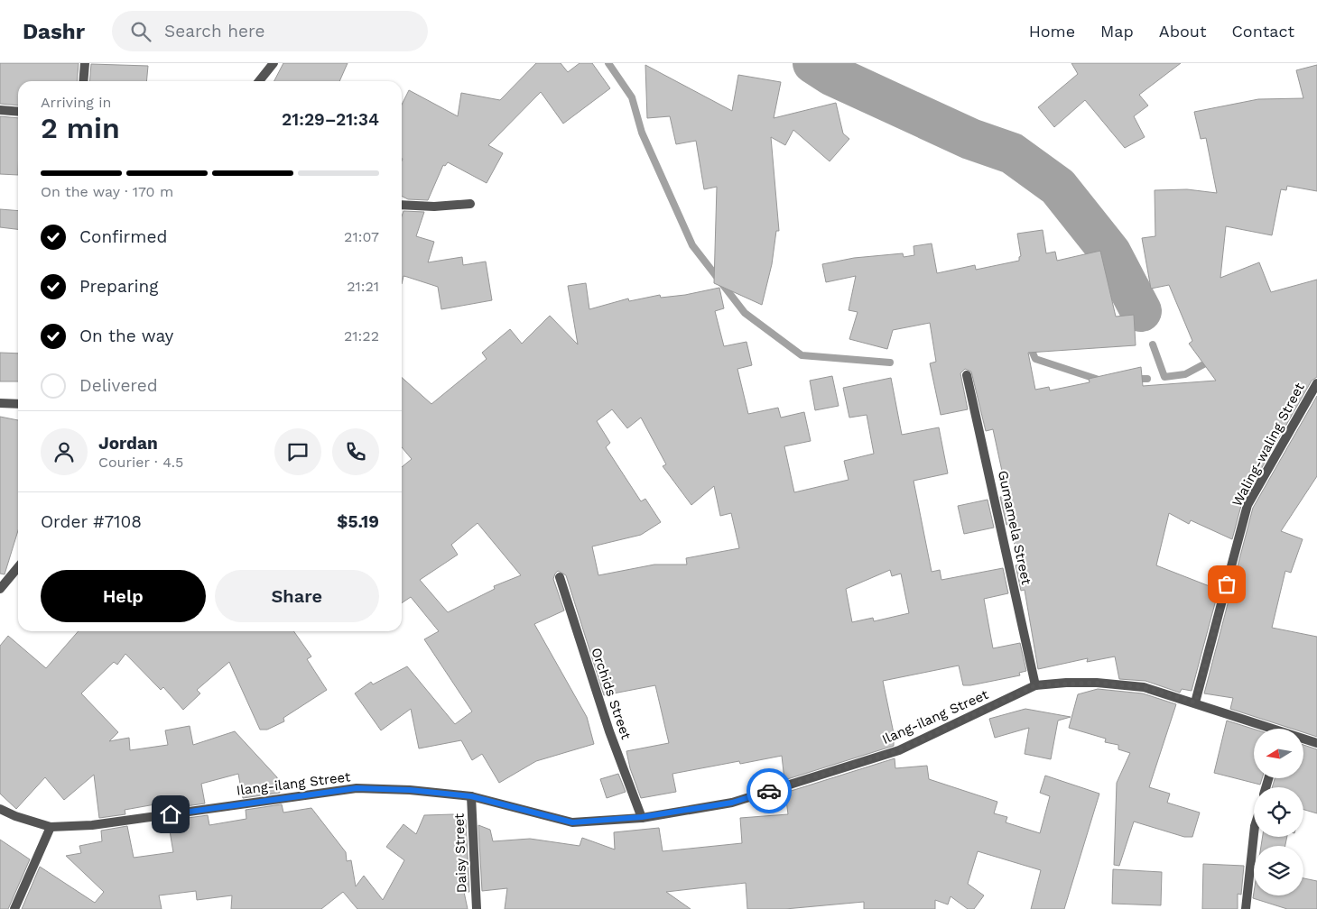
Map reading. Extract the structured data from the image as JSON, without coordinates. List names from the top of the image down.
{
  "streets": {
    "street": [
      "Waling-waling Street",
      "Gumamela Street",
      "Orchids Street",
      "Ilang-ilang Street",
      "Daisy Street"
    ]
  },
  "crossings": [
    ["Waling-waling Street", "Ilang-ilang Street"],
    ["Gumamela Street", "Ilang-ilang Street"],
    ["Orchids Street", "Ilang-ilang Street"],
    ["Ilang-ilang Street", "Daisy Street"]
  ],
  "north": "left",
  "page": {
    "header": "Dashr",
    "search": "Search here",
    "nav": [
      "Home",
      "Map",
      "About",
      "Contact"
    ],
    "heading": ["2 min", "Arriving in", "21:29–21:34"],
    "panel": [
      "Jordan",
      "Courier · 4.5",
      "Order #7108",
      "$5.19"
    ],
    "bar": "On the way · 170 m",
    "list": [
      ["Confirmed", "21:07"],
      ["Preparing", "21:21"],
      ["On the way", "21:22"],
      "Delivered"
    ],
    "buttons": ["Help", "Share"]
  }
}
